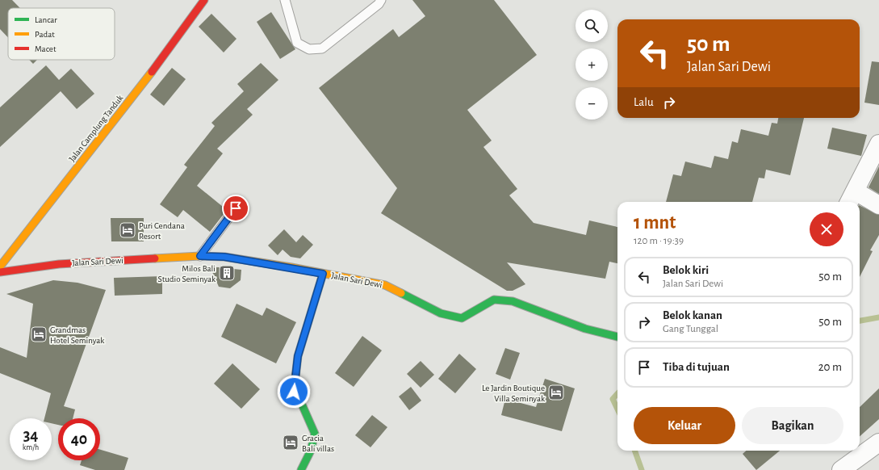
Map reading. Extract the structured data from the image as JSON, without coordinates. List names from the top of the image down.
{
  "streets": {
    "street": ["Jalan Camplung Tanduk", "Jalan Sari Dewi"]
  },
  "places": {
    "hotel": [
      "Puri Cendana Resort",
      "Grandmas Hotel Seminyak",
      "Le Jardin Boutique Villa Seminyak",
      "Gracia Bali villas"
    ],
    "building": ["Milos Bali Studio Seminyak"]
  },
  "legend": ["Lancar", "Padat", "Macet"],
  "page": {
    "map_buttons": ["+", "−"],
    "turn": ["50 m", "Jalan Sari Dewi"],
    "then": "Lalu",
    "heading": ["1 mnt", "120 m · 19:39"],
    "list": [
      {
        "name": "Belok kiri",
        "note": "Jalan Sari Dewi",
        "value": "50 m"
      },
      {
        "name": "Belok kanan",
        "note": "Gang Tunggal",
        "value": "50 m"
      },
      {
        "name": "Tiba di tujuan",
        "value": "20 m"
      }
    ],
    "buttons": ["Keluar", "Bagikan"],
    "speed": "34 km/h",
    "limit": "40"
  }
}
